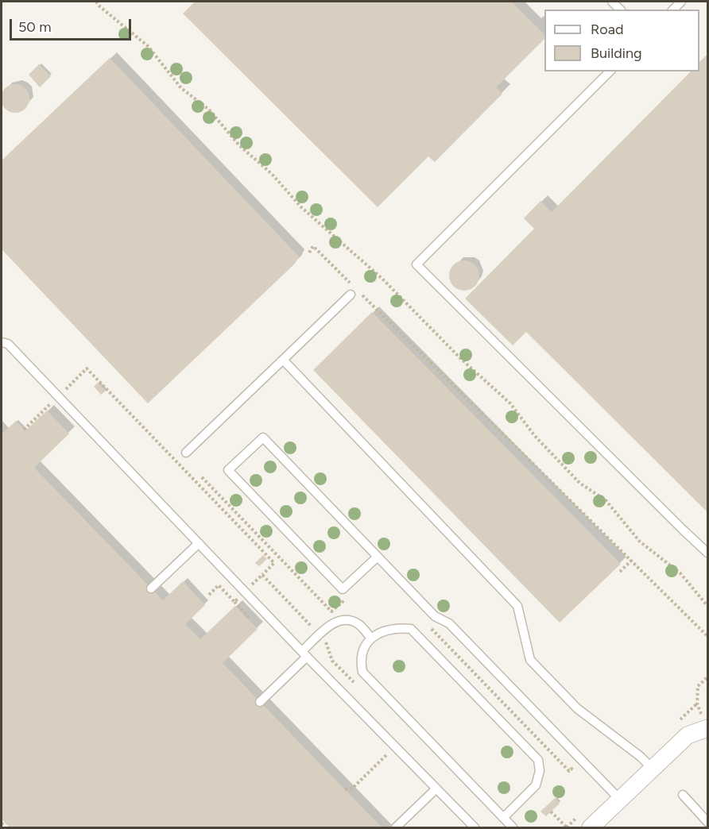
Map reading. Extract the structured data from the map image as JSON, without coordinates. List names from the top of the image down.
{
  "legend": ["Road", "Building"],
  "scale_bar": "50 m"
}
